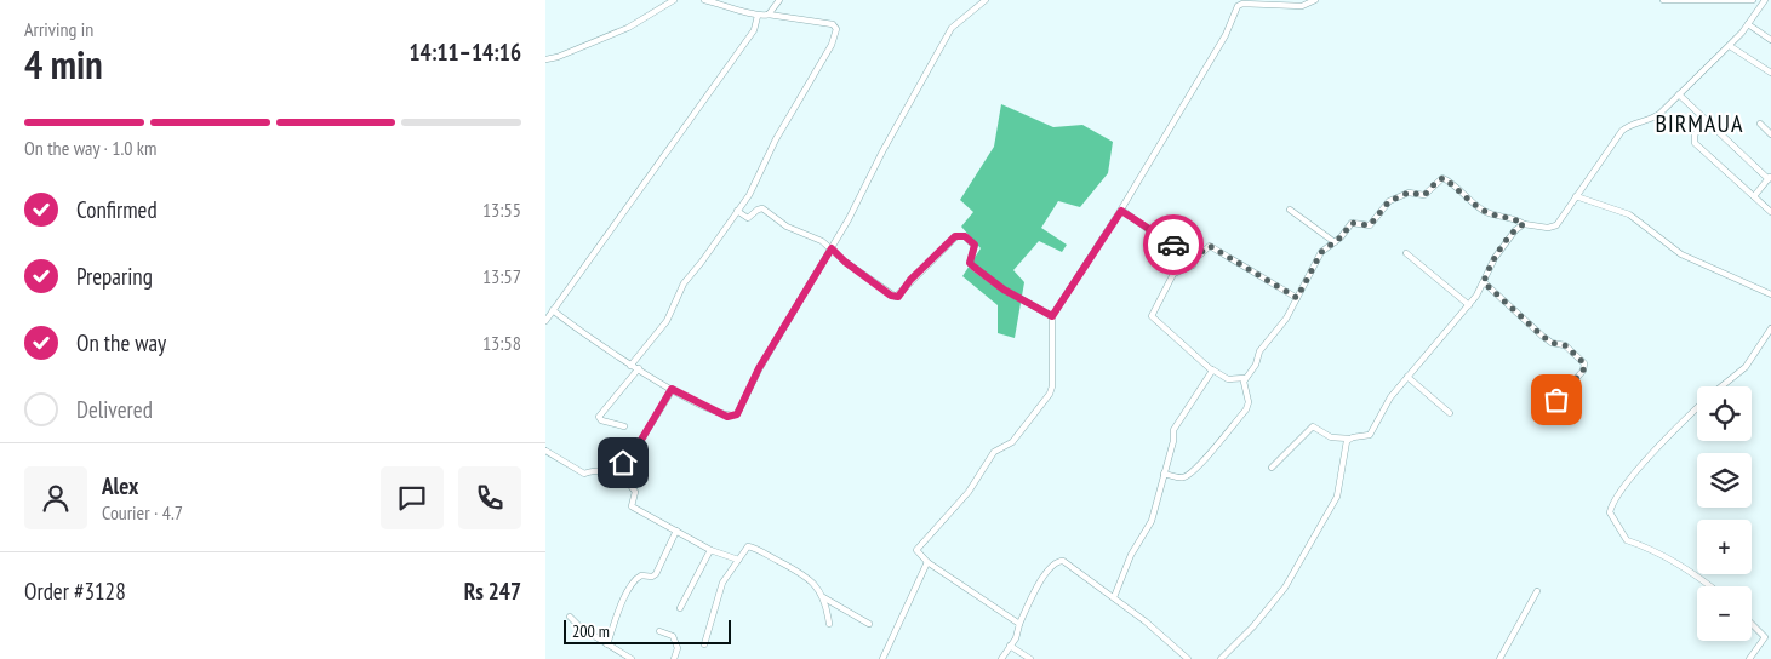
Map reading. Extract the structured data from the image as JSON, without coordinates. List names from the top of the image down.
{
  "districts": ["BIRMAUA"],
  "scale_bar": "200 m",
  "page": {
    "heading": ["4 min", "Arriving in", "14:11–14:16"],
    "panel": [
      "Alex",
      "Courier · 4.7",
      "Order #3128",
      "Rs 247"
    ],
    "bar": "On the way · 1.0 km",
    "list": [
      ["Confirmed", "13:55"],
      ["Preparing", "13:57"],
      ["On the way", "13:58"],
      "Delivered"
    ],
    "map_buttons": ["+", "−"],
    "scale": "200 m"
  }
}
